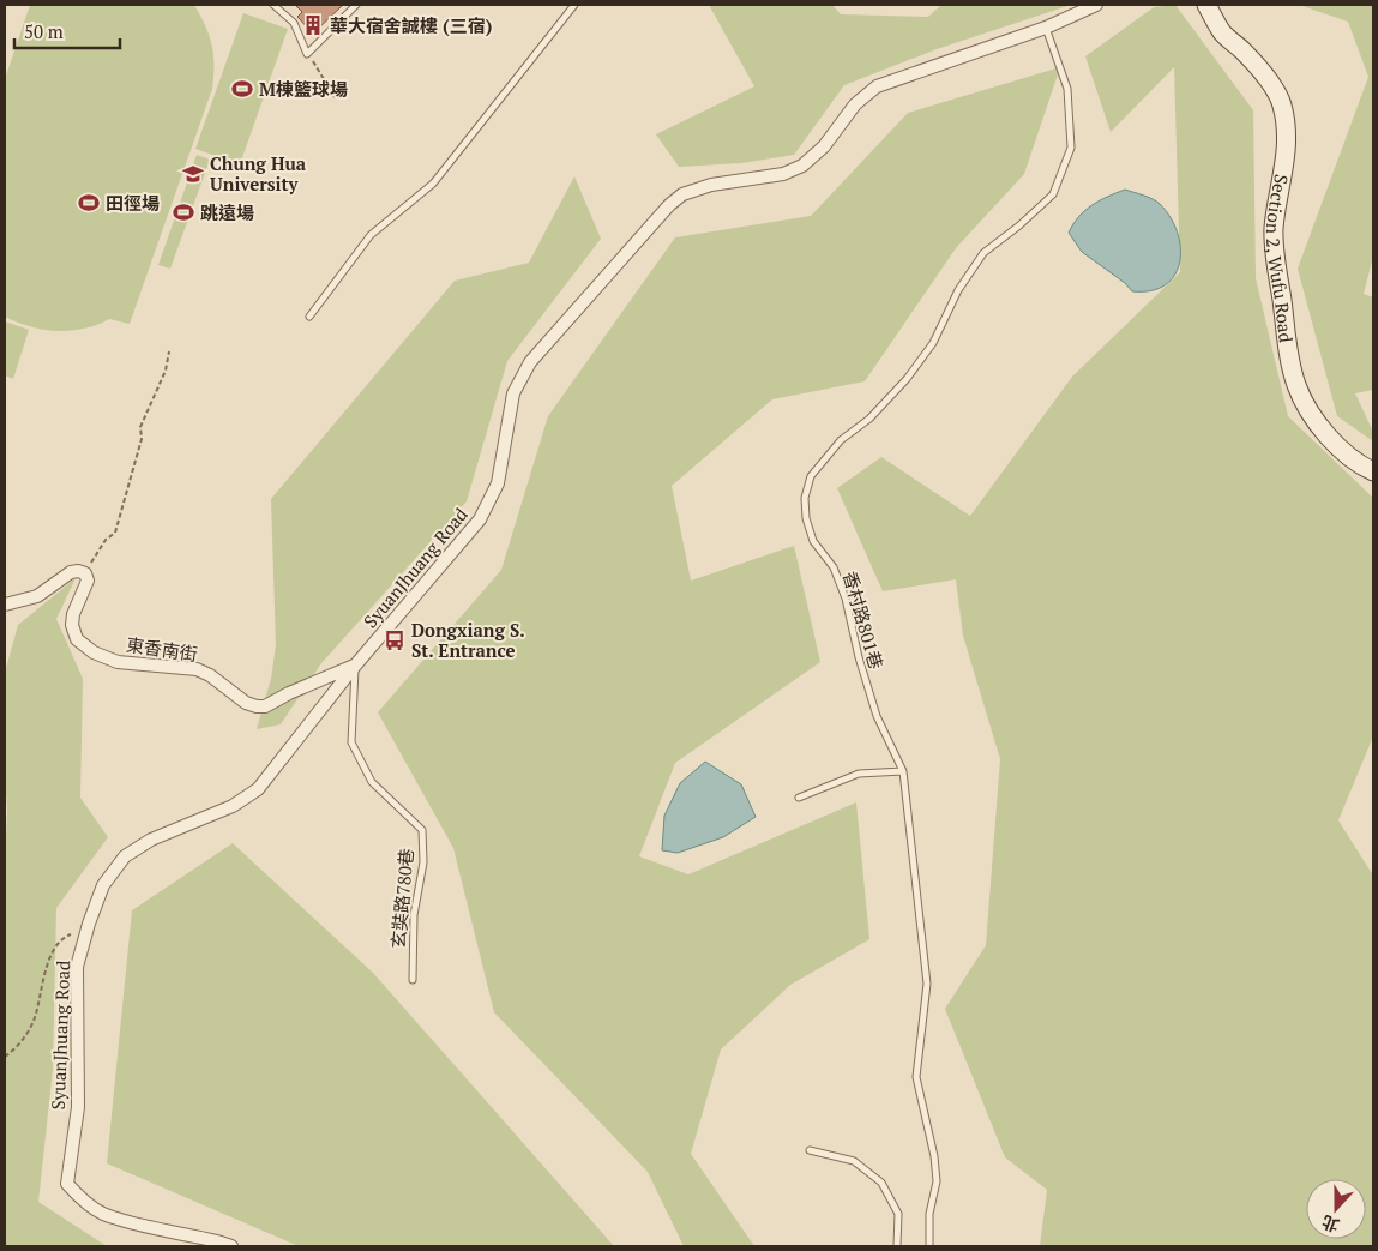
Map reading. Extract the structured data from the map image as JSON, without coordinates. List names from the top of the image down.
{
  "streets": {
    "main road": ["Section 2, Wufu Road"],
    "street": ["SyuanJhuang Road", "東香南街"],
    "lane": ["香村路801巷", "玄奘路780巷"]
  },
  "crossings": [
    ["SyuanJhuang Road", "香村路801巷"],
    ["SyuanJhuang Road", "東香南街"],
    ["SyuanJhuang Road", "玄奘路780巷"],
    ["東香南街", "玄奘路780巷"]
  ],
  "places": {
    "building": ["華大宿舍誠樓 (三宿)"],
    "sports": ["M棟籃球場", "田徑場", "跳遠場"],
    "school or university": ["Chung Hua University"],
    "bus stop": ["Dongxiang S. St. Entrance"]
  },
  "scale_bar": "50 m",
  "north": "bottom"
}
